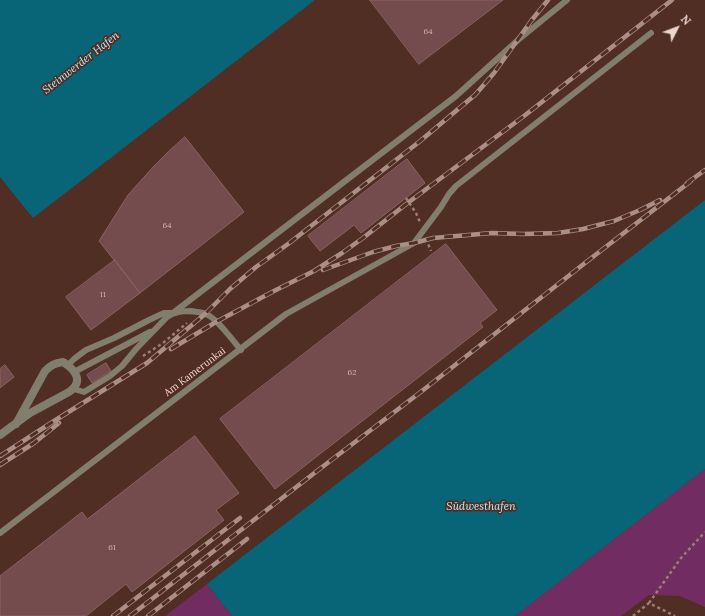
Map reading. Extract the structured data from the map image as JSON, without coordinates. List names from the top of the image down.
{
  "streets": {
    "lane": ["Am Kamerunkai"]
  },
  "water": ["Steinwerder Hafen", "Südwesthafen"],
  "house_numbers": [
    "64",
    "64",
    "11",
    "62",
    "61"
  ],
  "north": "top right"
}
